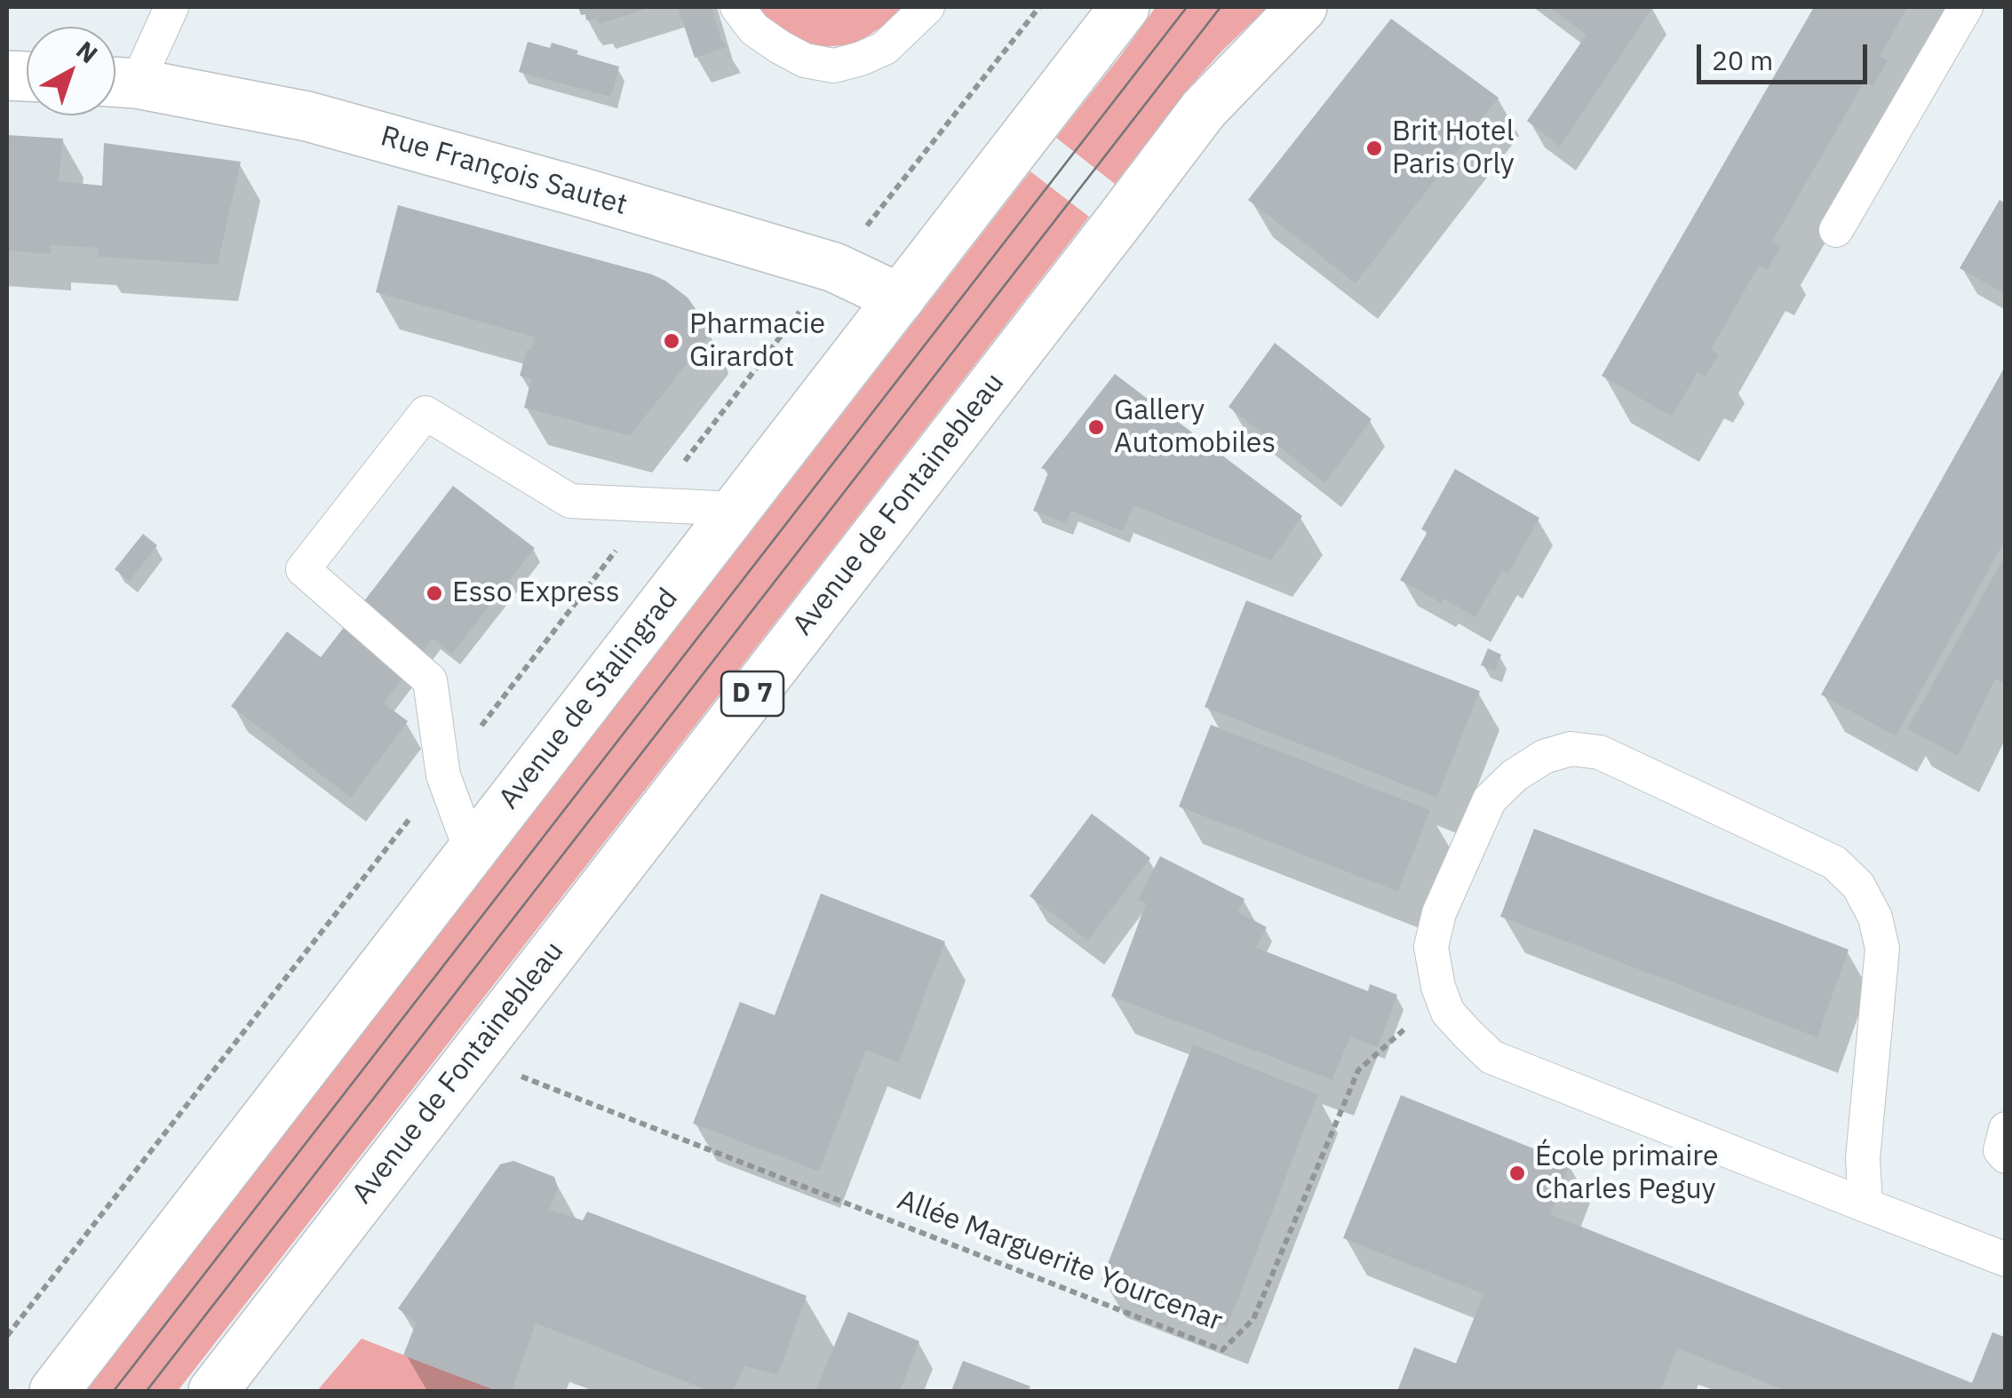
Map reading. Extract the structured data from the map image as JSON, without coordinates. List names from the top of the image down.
{
  "streets": {
    "main road": [
      "Rue François Sautet",
      "Avenue de Fontainebleau",
      "D 7",
      "Avenue de Stalingrad"
    ],
    "path": ["Allée Marguerite Yourcenar"]
  },
  "crossings": [
    ["Rue François Sautet", "Avenue de Stalingrad"],
    ["Avenue de Fontainebleau", "Allée Marguerite Yourcenar"]
  ],
  "places": [
    "Brit Hotel Paris Orly",
    "Pharmacie Girardot",
    "Gallery Automobiles",
    "Esso Express",
    "École primaire Charles Peguy"
  ],
  "scale_bar": "20 m",
  "north": "top right"
}
